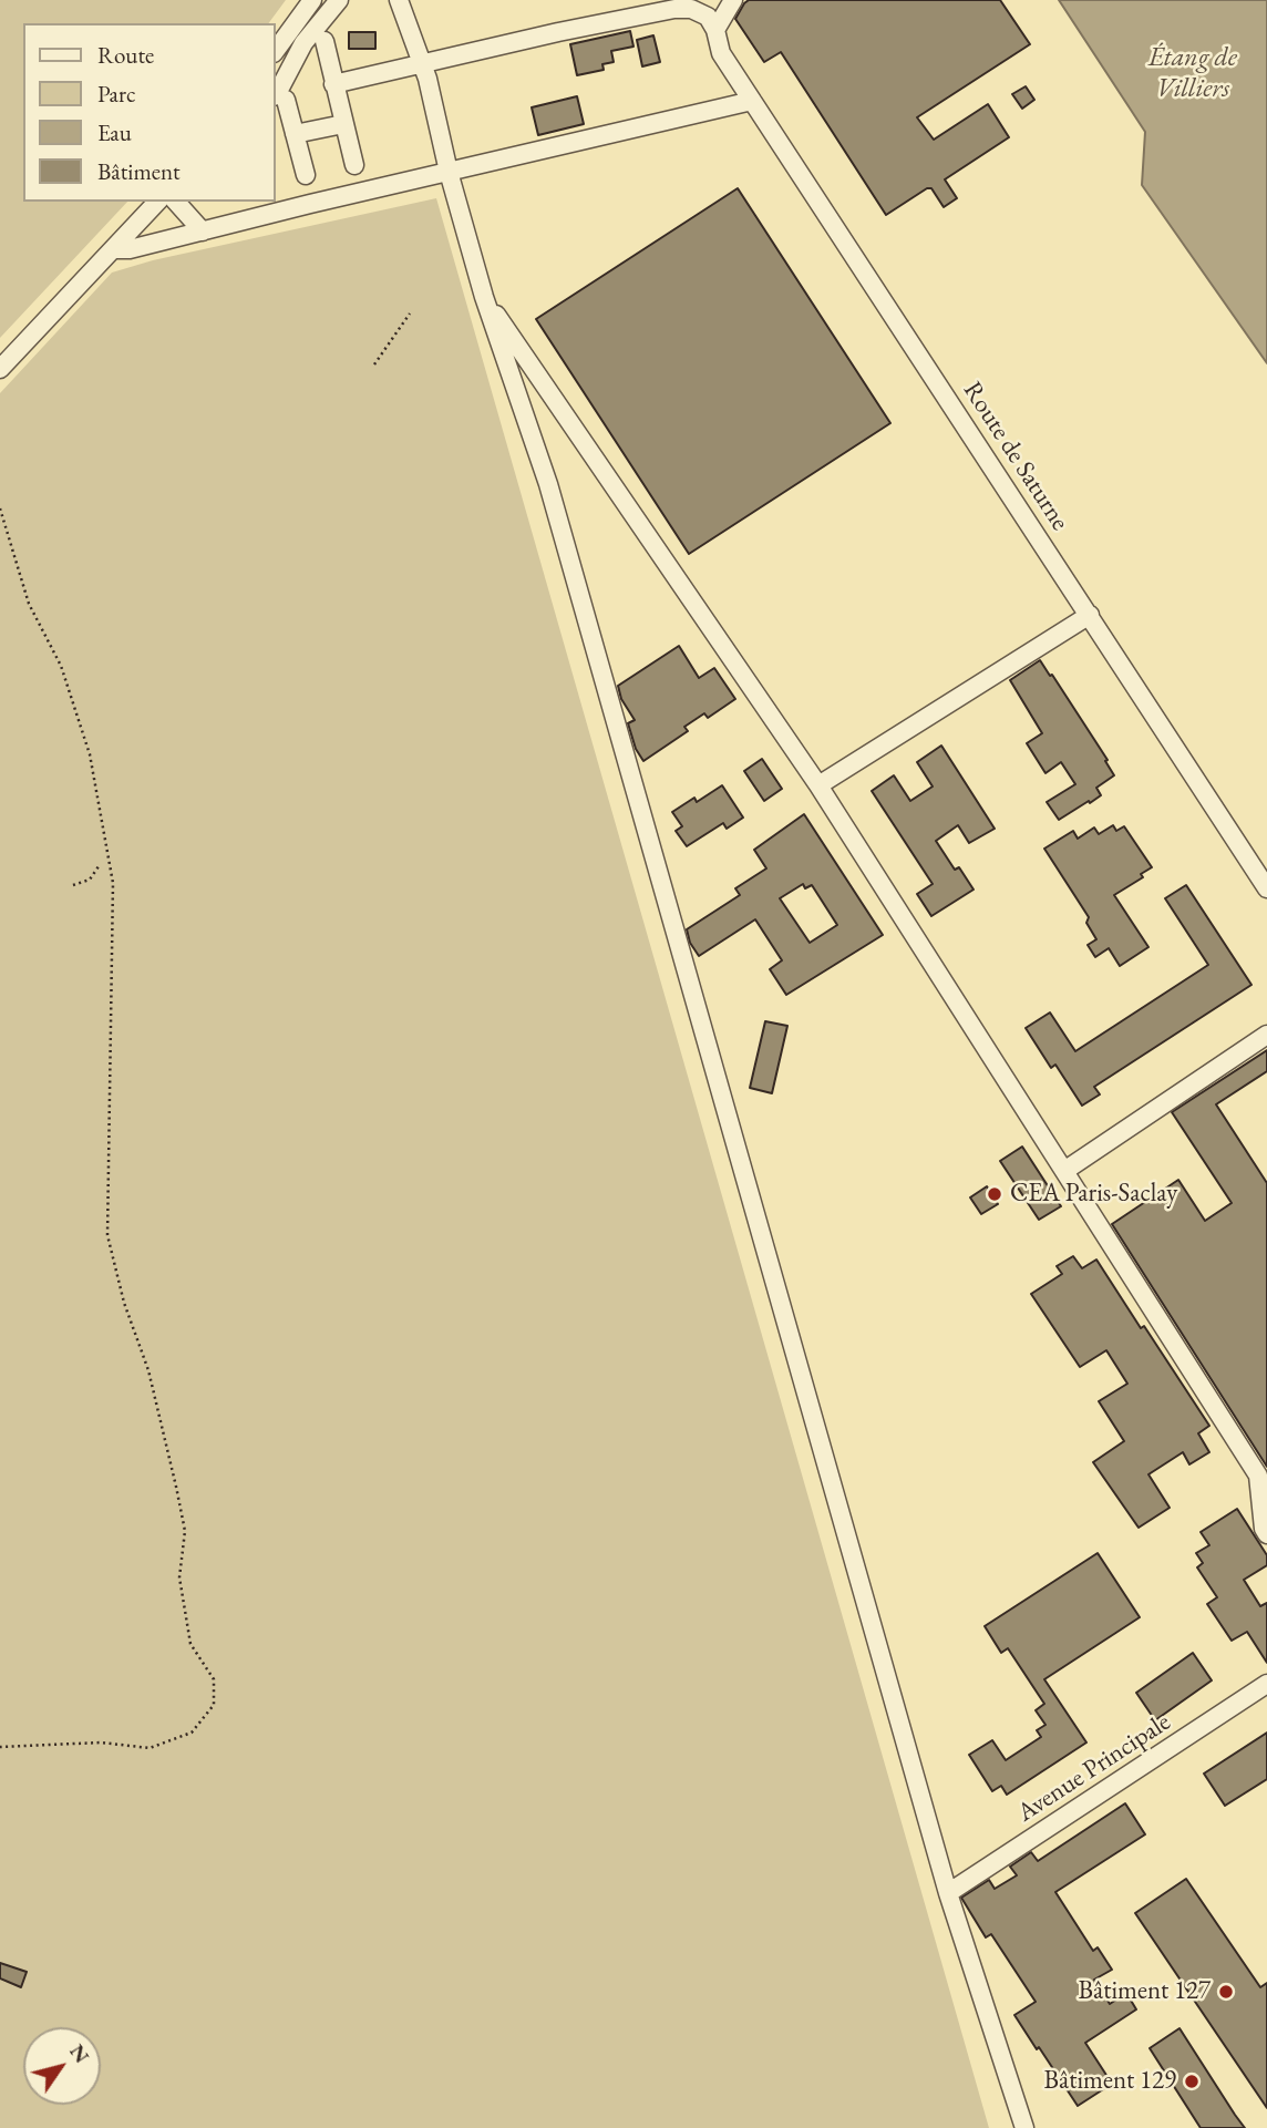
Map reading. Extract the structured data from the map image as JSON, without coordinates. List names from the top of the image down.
{
  "streets": {
    "street": ["Route de Saturne", "Avenue Principale"]
  },
  "water": ["Étang de Villiers"],
  "places": ["CEA Paris-Saclay", "Bâtiment 127", "Bâtiment 129"],
  "legend": [
    "Route",
    "Parc",
    "Eau",
    "Bâtiment"
  ],
  "north": "top right"
}
